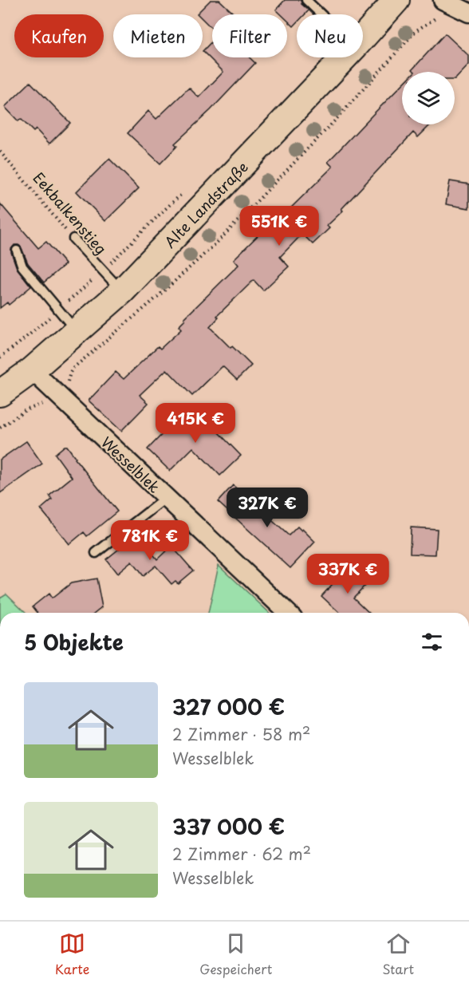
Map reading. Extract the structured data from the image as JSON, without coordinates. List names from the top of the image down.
{
  "streets": {
    "main road": ["Alte Landstraße"],
    "street": ["Wesselblek"],
    "lane": ["Eekbalkenstieg"]
  },
  "crossings": [
    ["Alte Landstraße", "Eekbalkenstieg"],
    ["Alte Landstraße", "Wesselblek"]
  ],
  "page": {
    "chip": [
      "Kaufen",
      "Mieten",
      "Filter",
      "Neu"
    ],
    "price": [
      "551K €",
      "415K €",
      "327K €",
      "781K €",
      "337K €"
    ],
    "heading": "5 Objekte",
    "list": [
      {
        "name": "327 000 €",
        "note": "2 Zimmer · 58 m² · Wesselblek"
      },
      {
        "name": "337 000 €",
        "note": "2 Zimmer · 62 m² · Wesselblek"
      }
    ],
    "tabs": ["Karte", "Gespeichert", "Start"]
  }
}
